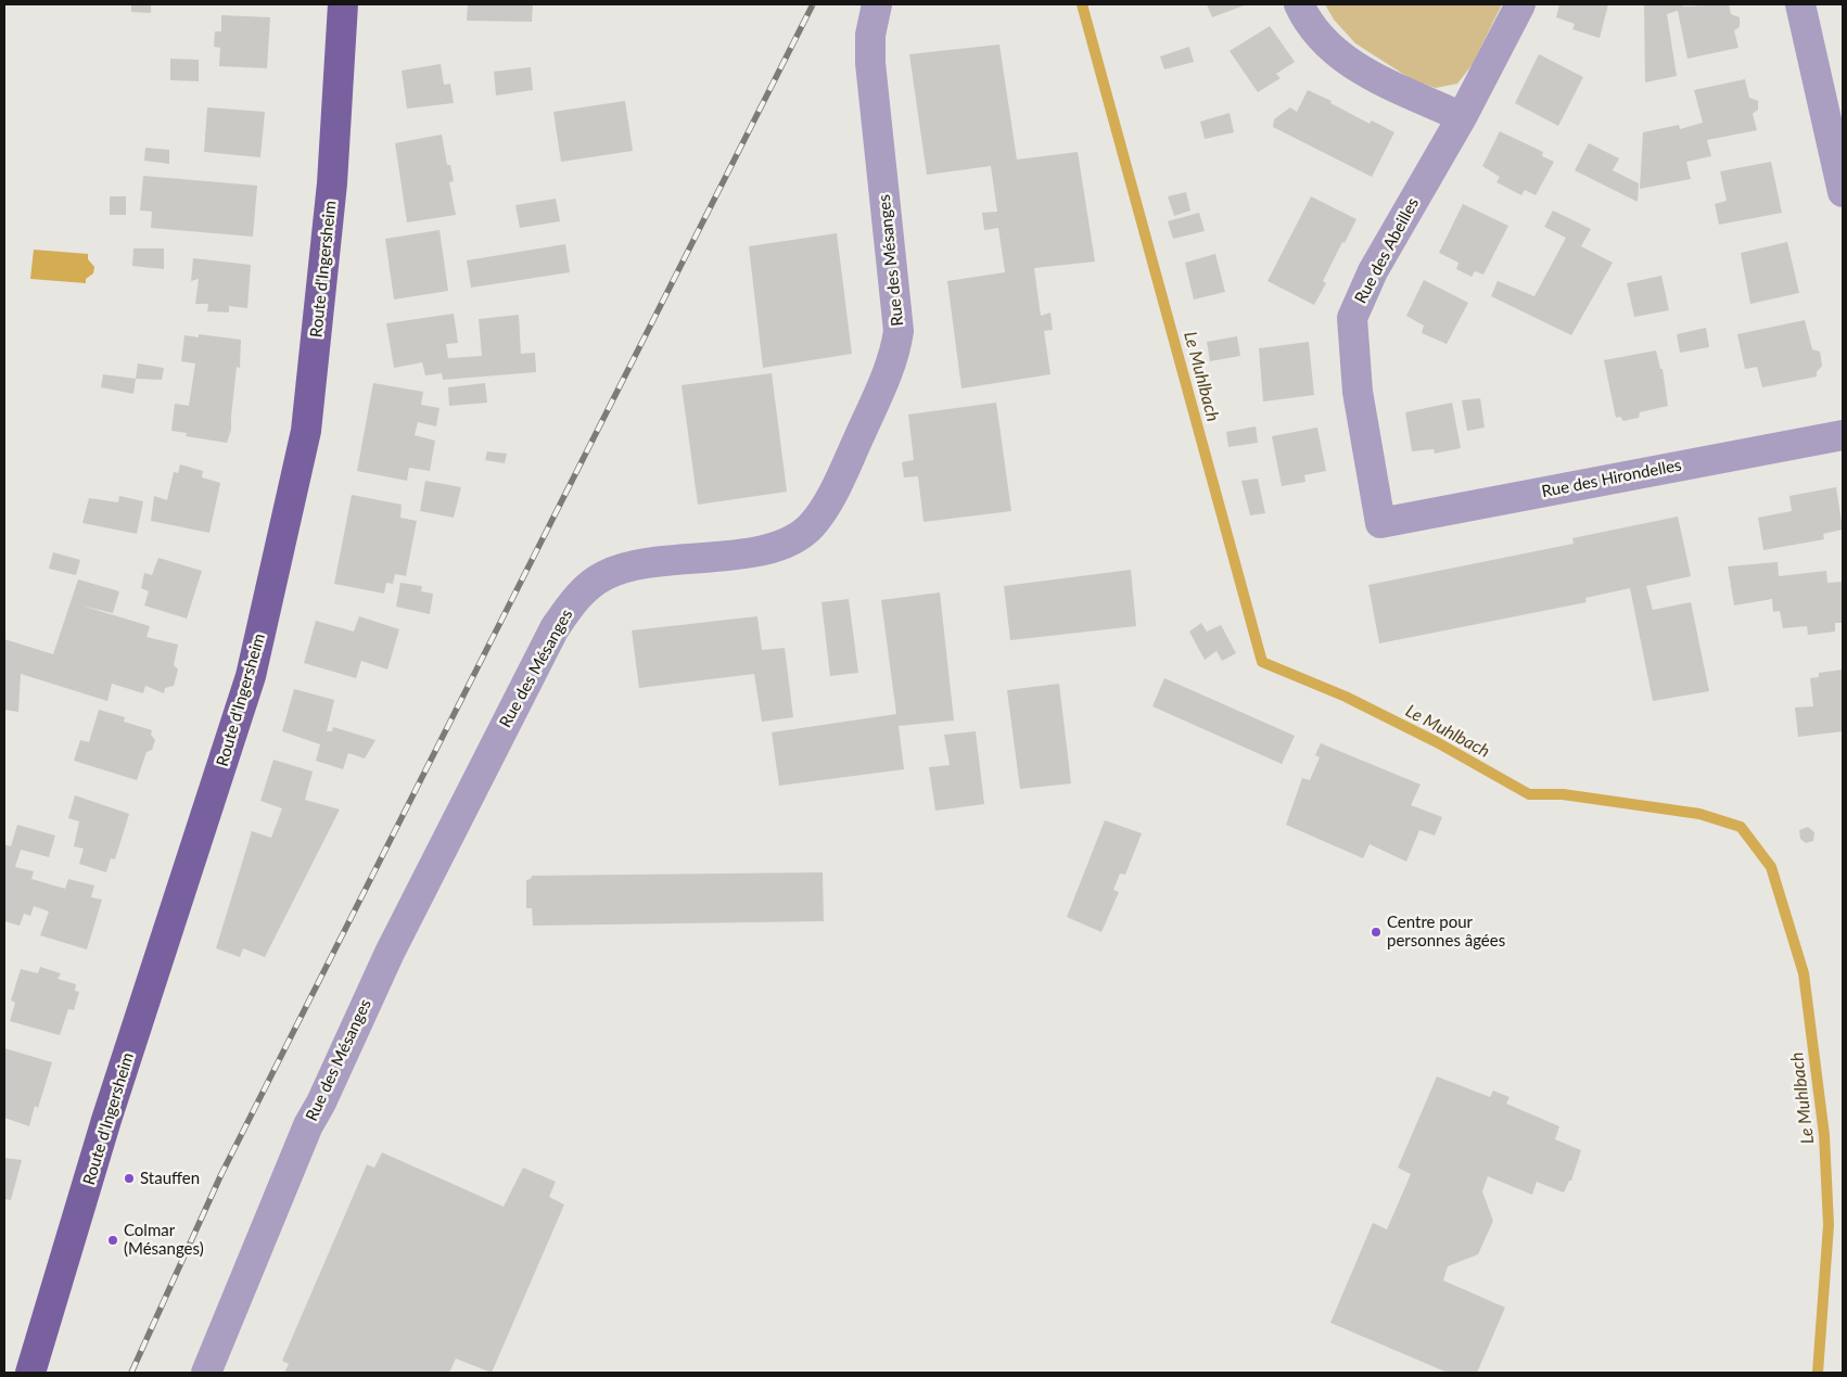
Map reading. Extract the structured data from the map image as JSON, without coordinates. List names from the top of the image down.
{
  "streets": {
    "main road": ["Route d'Ingersheim"],
    "street": ["Rue des Abeilles", "Rue des Mésanges", "Rue des Hirondelles"]
  },
  "crossings": [
    ["Rue des Abeilles", "Rue des Hirondelles"]
  ],
  "water": ["Le Muhlbach"],
  "places": ["Centre pour personnes âgées", "Stauffen", "Colmar (Mésanges)"]
}
